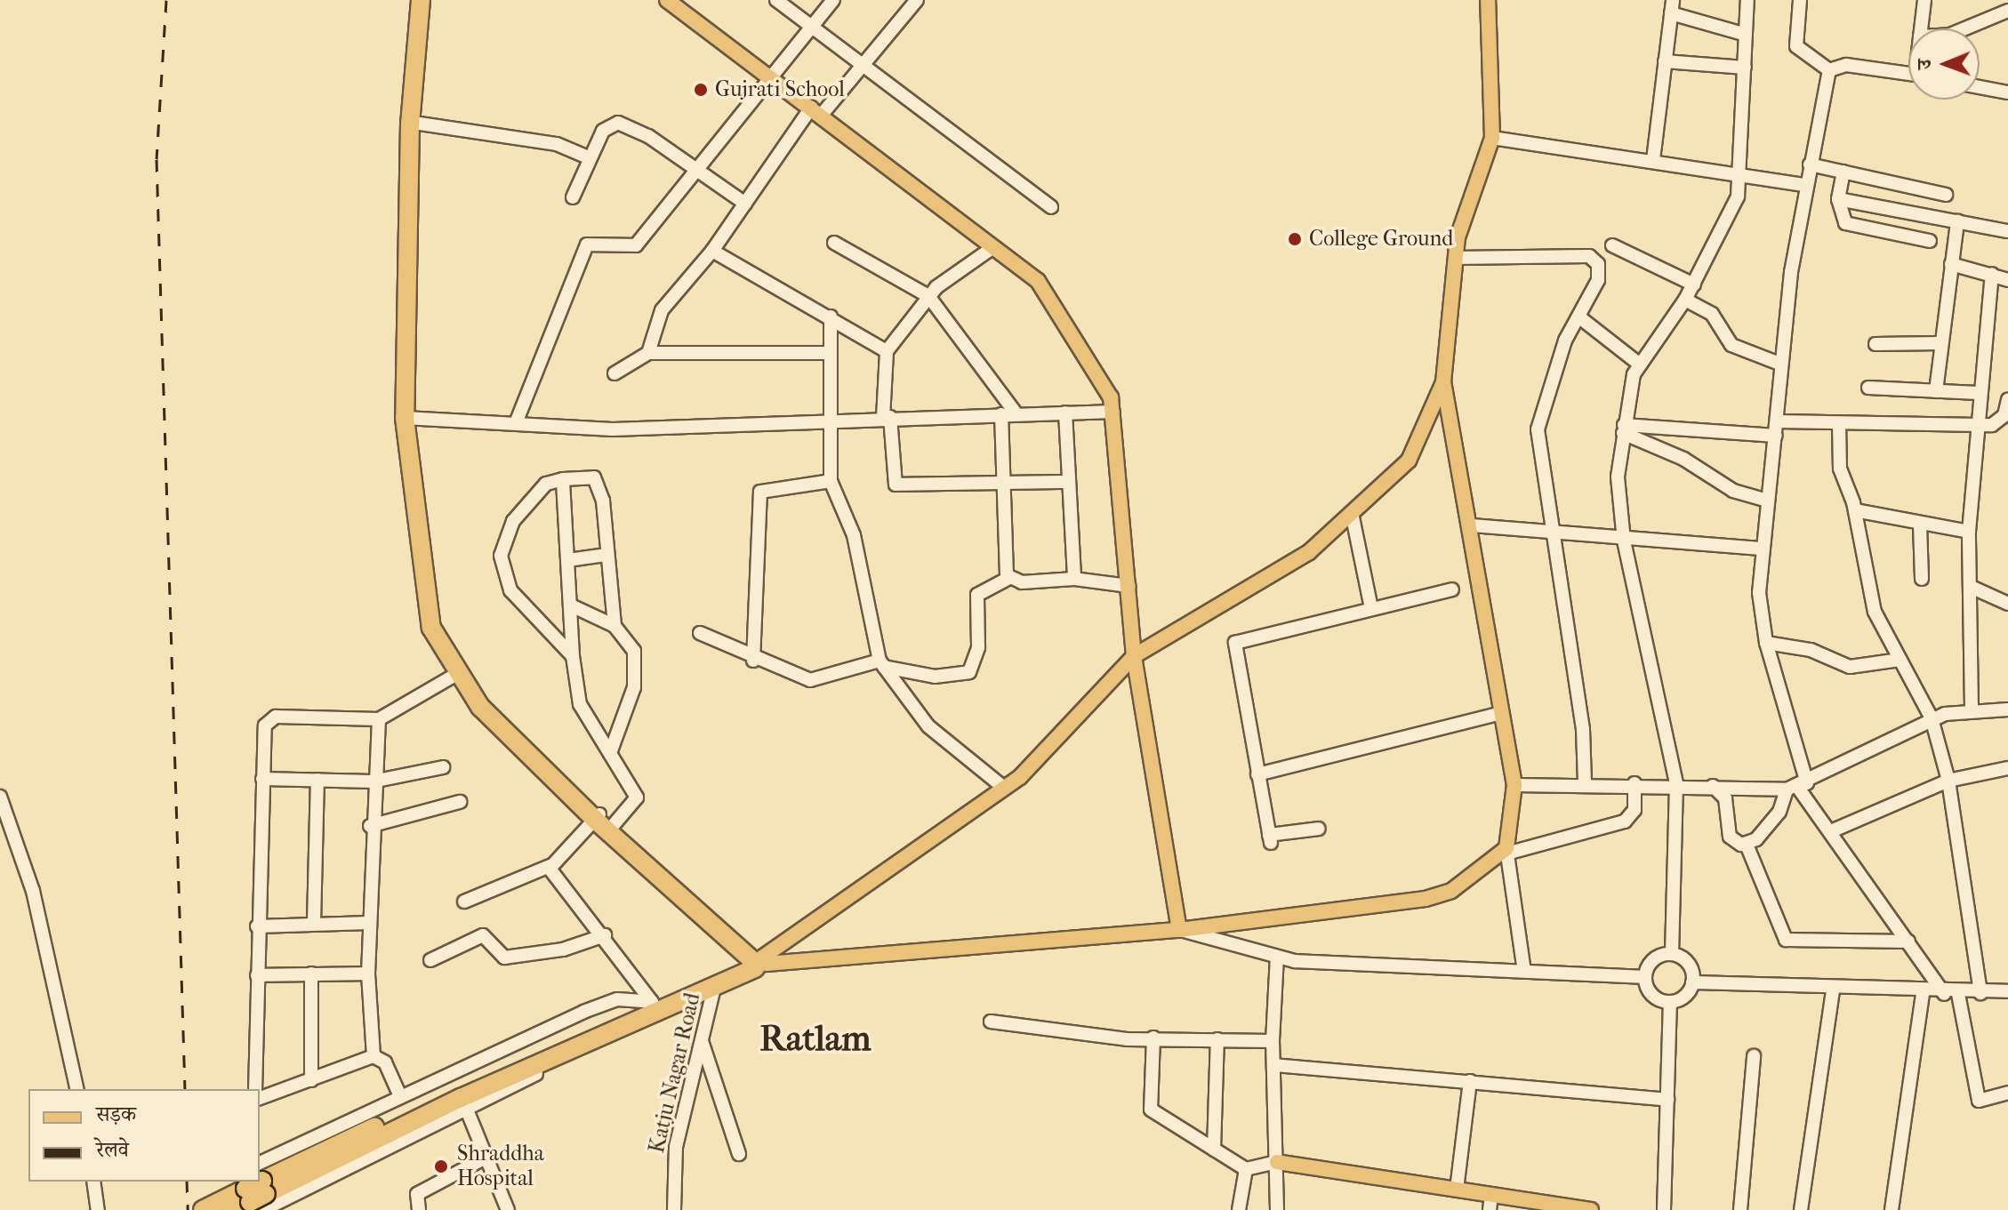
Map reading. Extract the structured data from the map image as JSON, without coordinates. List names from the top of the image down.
{
  "streets": {
    "street": ["Katju Nagar Road"]
  },
  "districts": ["Ratlam"],
  "places": ["Gujrati School", "College Ground", "Shraddha Hospital"],
  "legend": ["सड़क", "रेलवे"],
  "north": "left"
}
